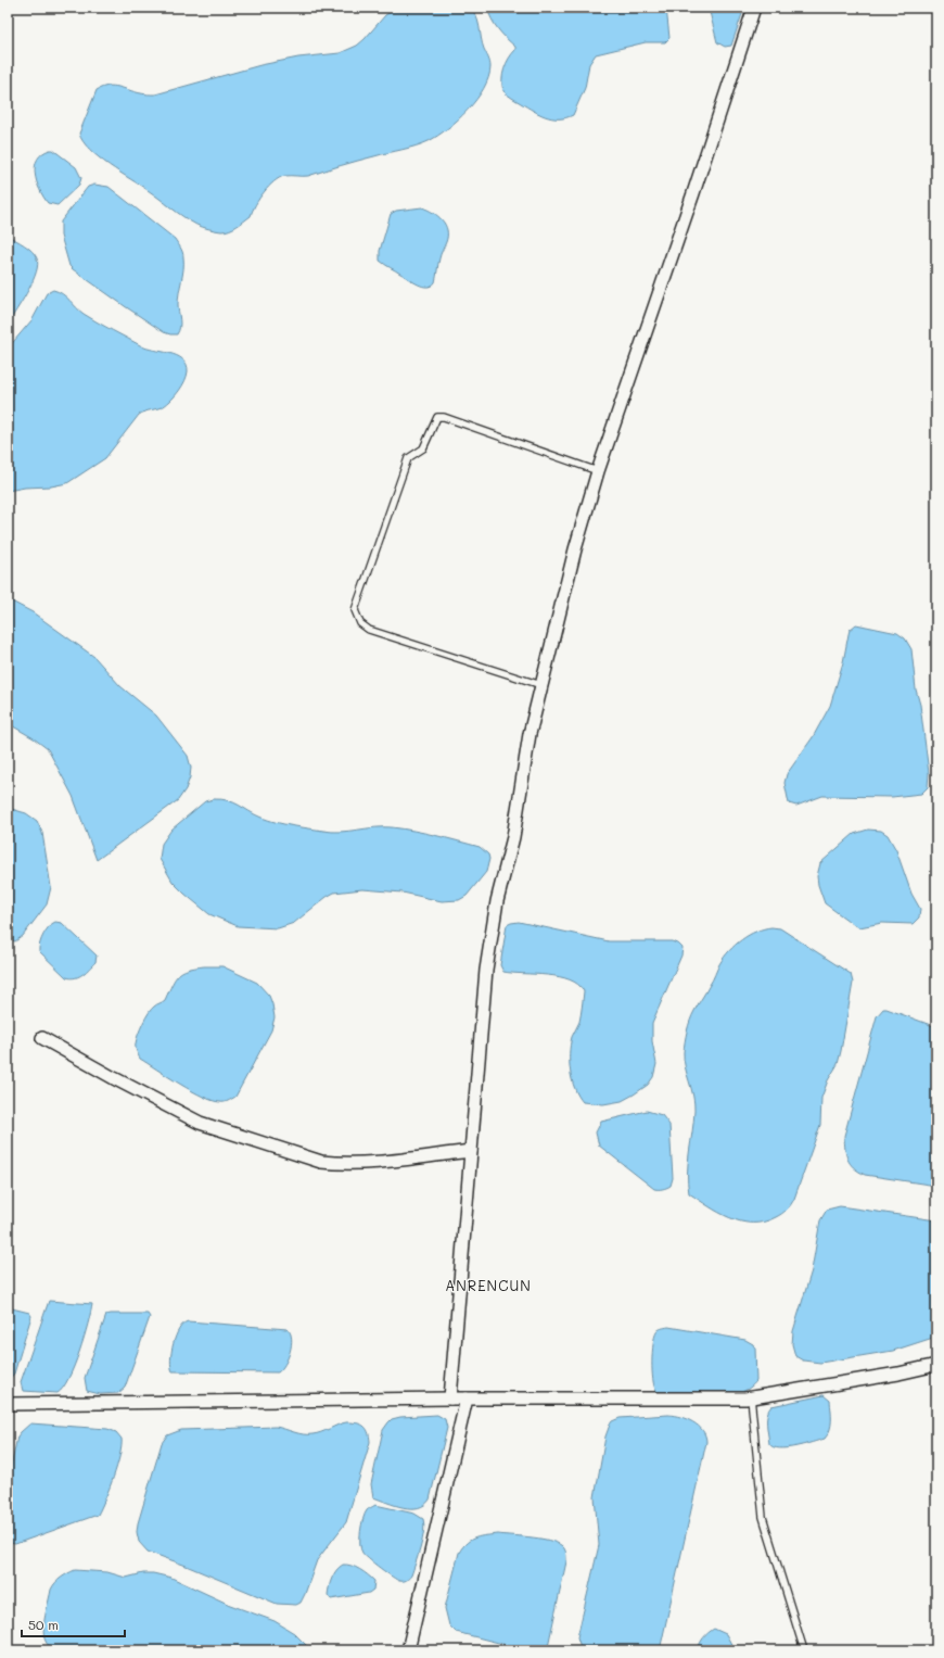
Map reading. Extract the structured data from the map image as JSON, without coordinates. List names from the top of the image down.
{
  "districts": ["ANRENCUN"],
  "scale_bar": "50 m"
}
